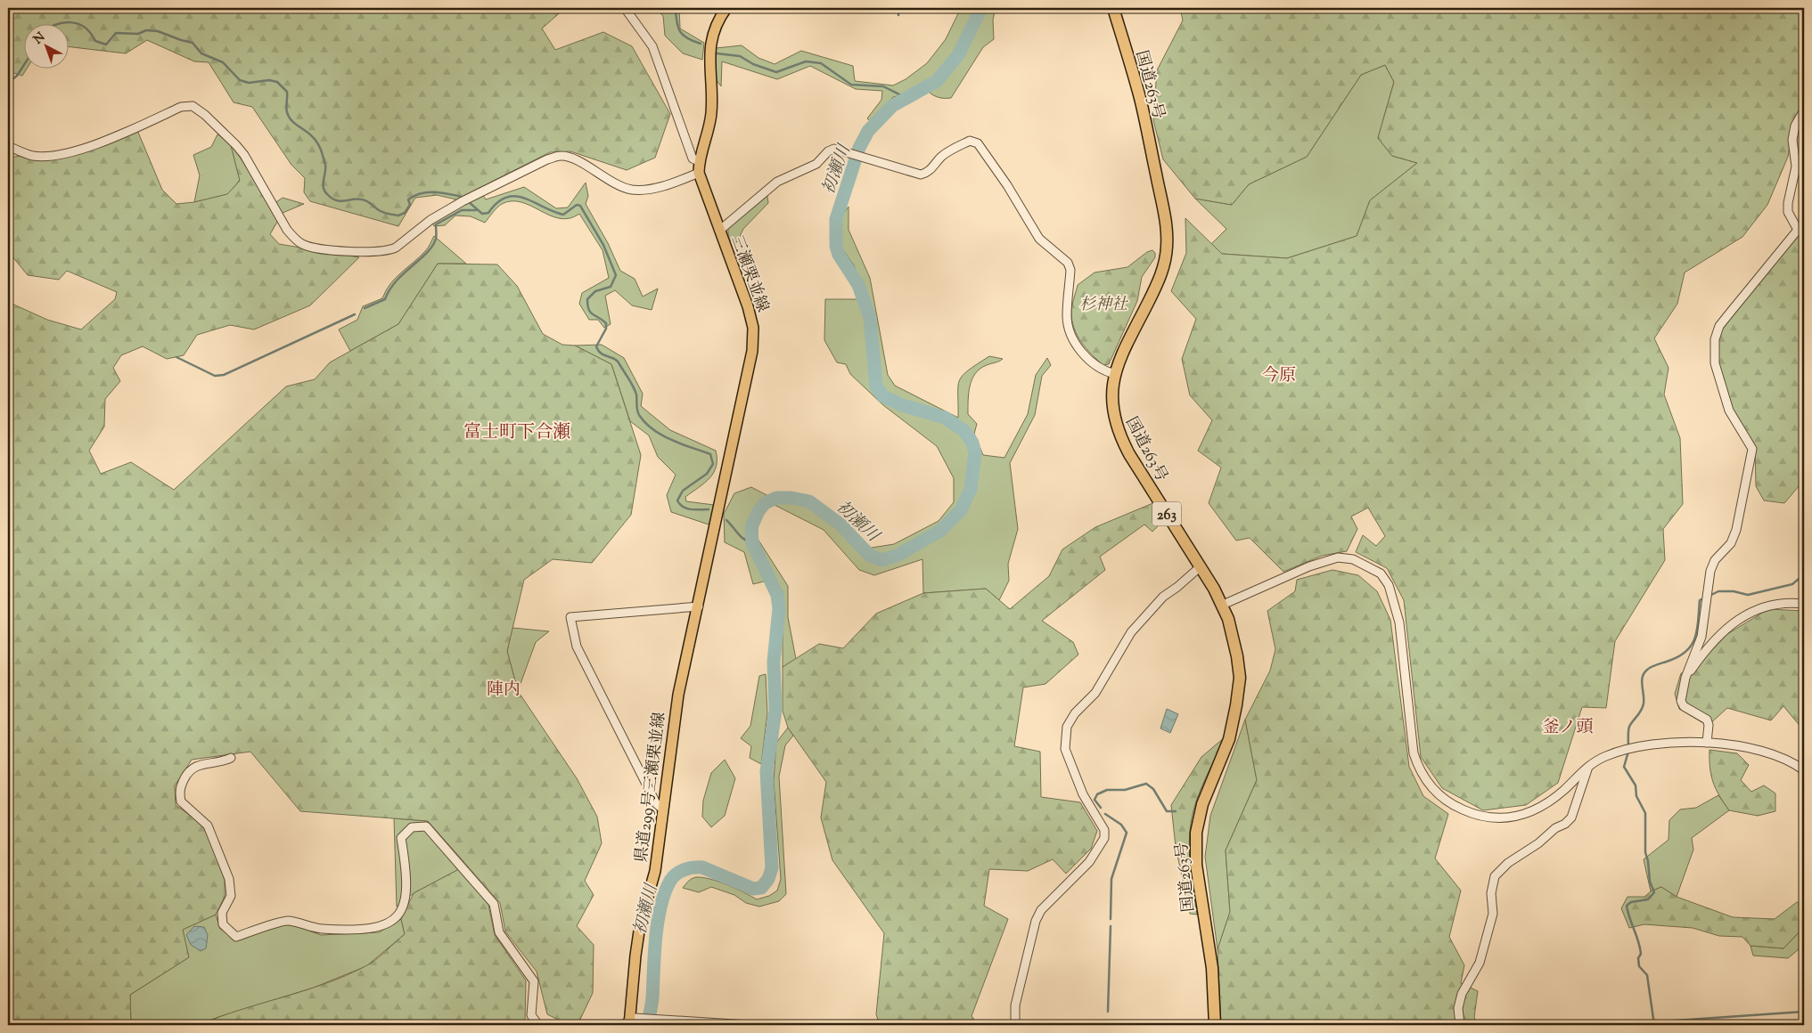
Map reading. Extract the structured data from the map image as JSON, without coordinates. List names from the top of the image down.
{
  "streets": {
    "highway": ["国道263号", "263"],
    "main road": ["三瀬栗並線", "県道299号三瀬栗並線"]
  },
  "crossings": [
    ["三瀬栗並線", "県道299号三瀬栗並線"]
  ],
  "districts": [
    "今原",
    "富士町下合瀬",
    "陣内",
    "釜ノ頭"
  ],
  "water": ["初瀬川"],
  "parks": ["杉神社"],
  "north": "top left"
}
